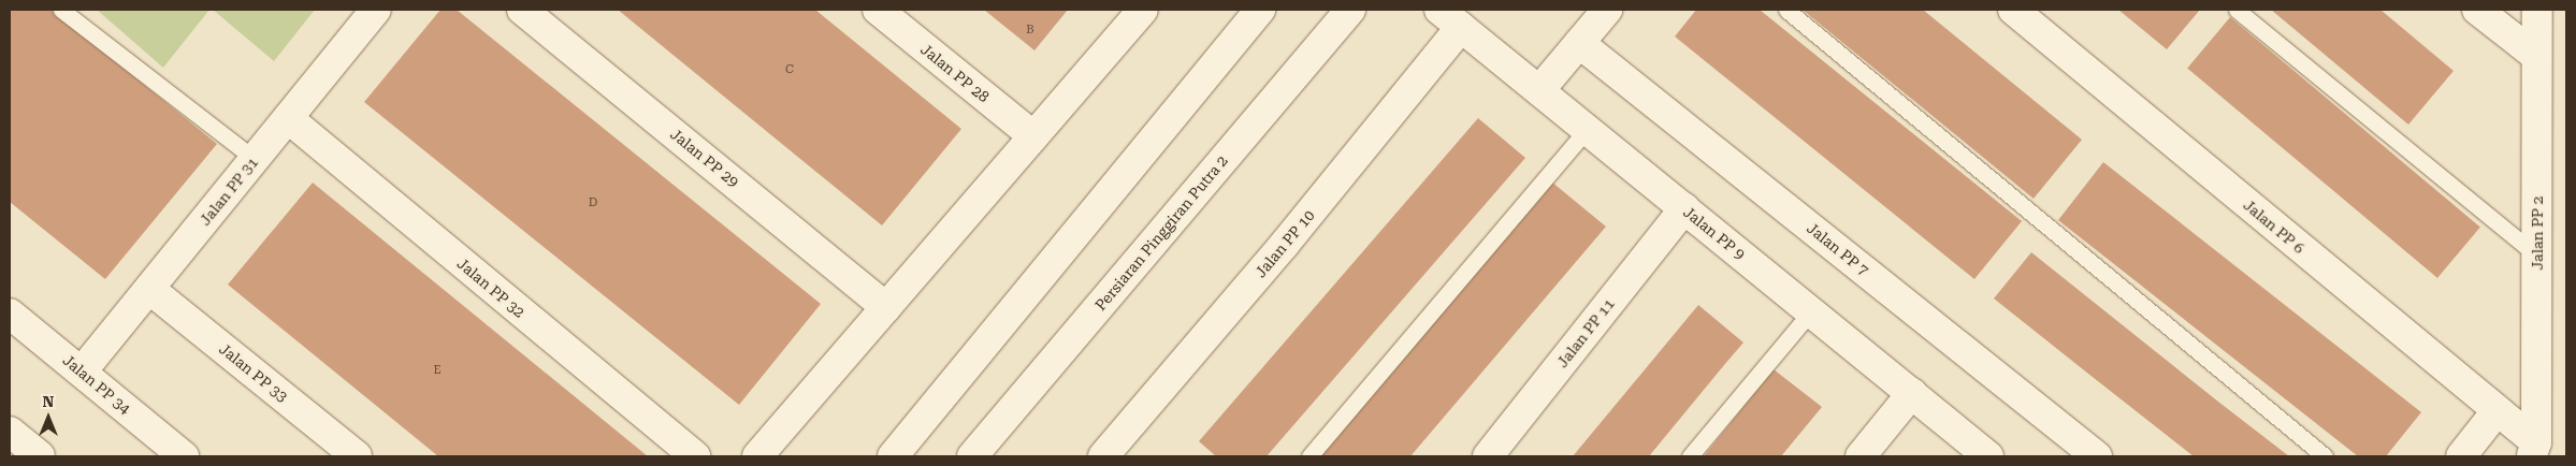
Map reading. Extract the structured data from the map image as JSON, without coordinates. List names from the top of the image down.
{
  "streets": {
    "street": [
      "Jalan PP 28",
      "Jalan PP 29",
      "Jalan PP 31",
      "Jalan PP 6",
      "Persiaran Pinggiran Putra 2",
      "Jalan PP 9",
      "Jalan PP 2",
      "Jalan PP 10",
      "Jalan PP 7",
      "Jalan PP 32",
      "Jalan PP 11",
      "Jalan PP 33",
      "Jalan PP 34"
    ]
  },
  "crossings": [
    ["Jalan PP 31", "Jalan PP 32"],
    ["Jalan PP 31", "Jalan PP 33"],
    ["Jalan PP 31", "Jalan PP 34"],
    ["Jalan PP 6", "Jalan PP 2"],
    ["Jalan PP 9", "Jalan PP 10"],
    ["Jalan PP 9", "Jalan PP 11"]
  ],
  "house_numbers": [
    "B",
    "C",
    "D",
    "E"
  ],
  "north": "top"
}
